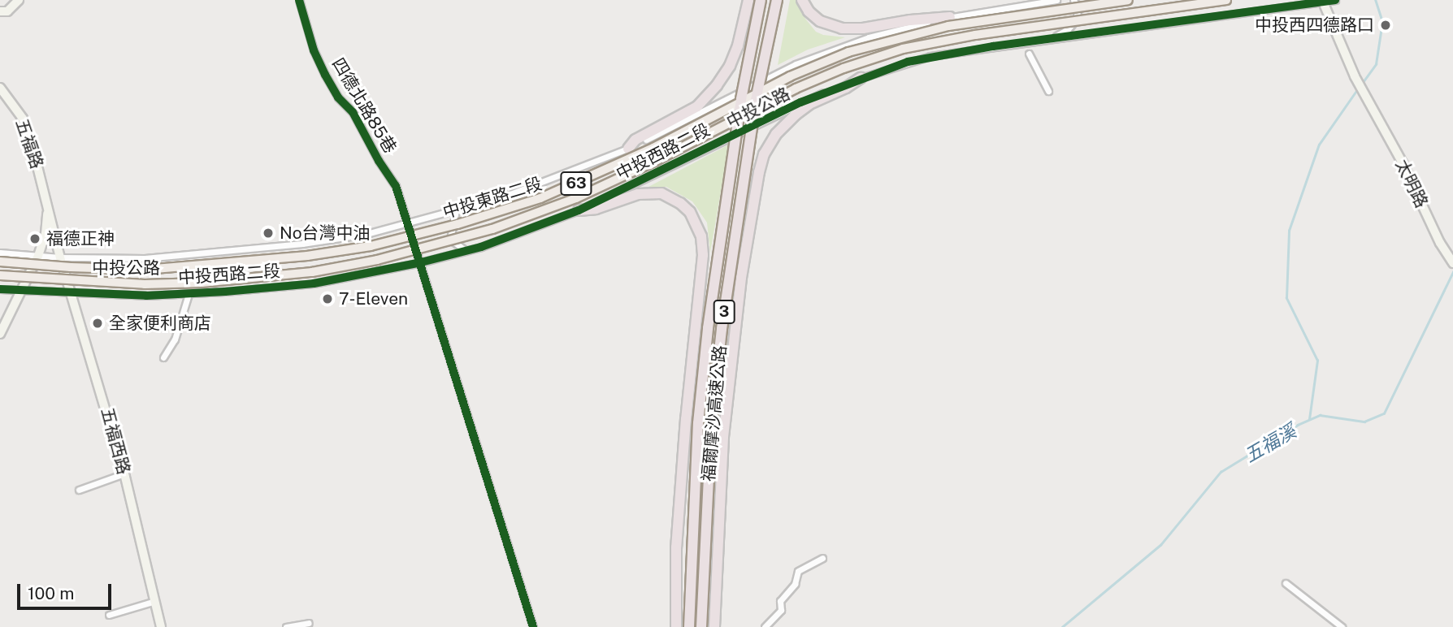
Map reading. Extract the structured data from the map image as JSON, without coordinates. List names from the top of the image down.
{
  "streets": {
    "highway": ["3", "福爾摩沙高速公路"],
    "main road": ["中投公路", "63"],
    "street": [
      "四德北路85巷",
      "五福路",
      "中投西路二段",
      "太明路",
      "中投東路二段",
      "五福西路"
    ]
  },
  "crossings": [
    ["四德北路85巷", "中投西路二段"],
    ["四德北路85巷", "中投東路二段"],
    ["五福路", "中投西路二段"],
    ["五福路", "中投東路二段"],
    ["五福路", "五福西路"],
    ["中投西路二段", "太明路"],
    ["中投西路二段", "五福西路"],
    ["中投東路二段", "五福西路"]
  ],
  "water": ["五福溪"],
  "places": [
    "中投西四德路口",
    "No台灣中油",
    "福德正神",
    "7-Eleven",
    "全家便利商店"
  ],
  "scale_bar": "100 m"
}
